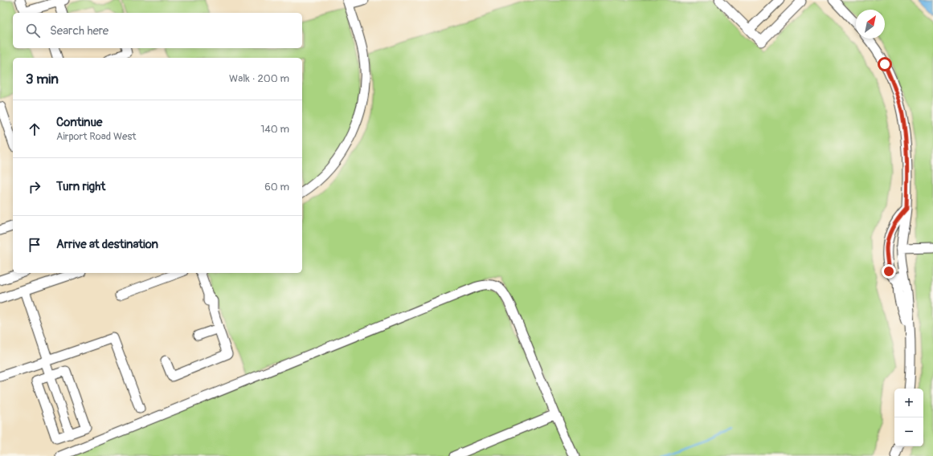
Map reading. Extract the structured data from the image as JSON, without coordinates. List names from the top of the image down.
{
  "north": "top right",
  "page": {
    "search": "Search here",
    "heading": ["3 min", "Walk · 200 m"],
    "list": [
      ["Continue", "Airport Road West", "140 m"],
      ["Turn right", "60 m"],
      "Arrive at destination"
    ],
    "map_buttons": ["+", "−"]
  }
}
